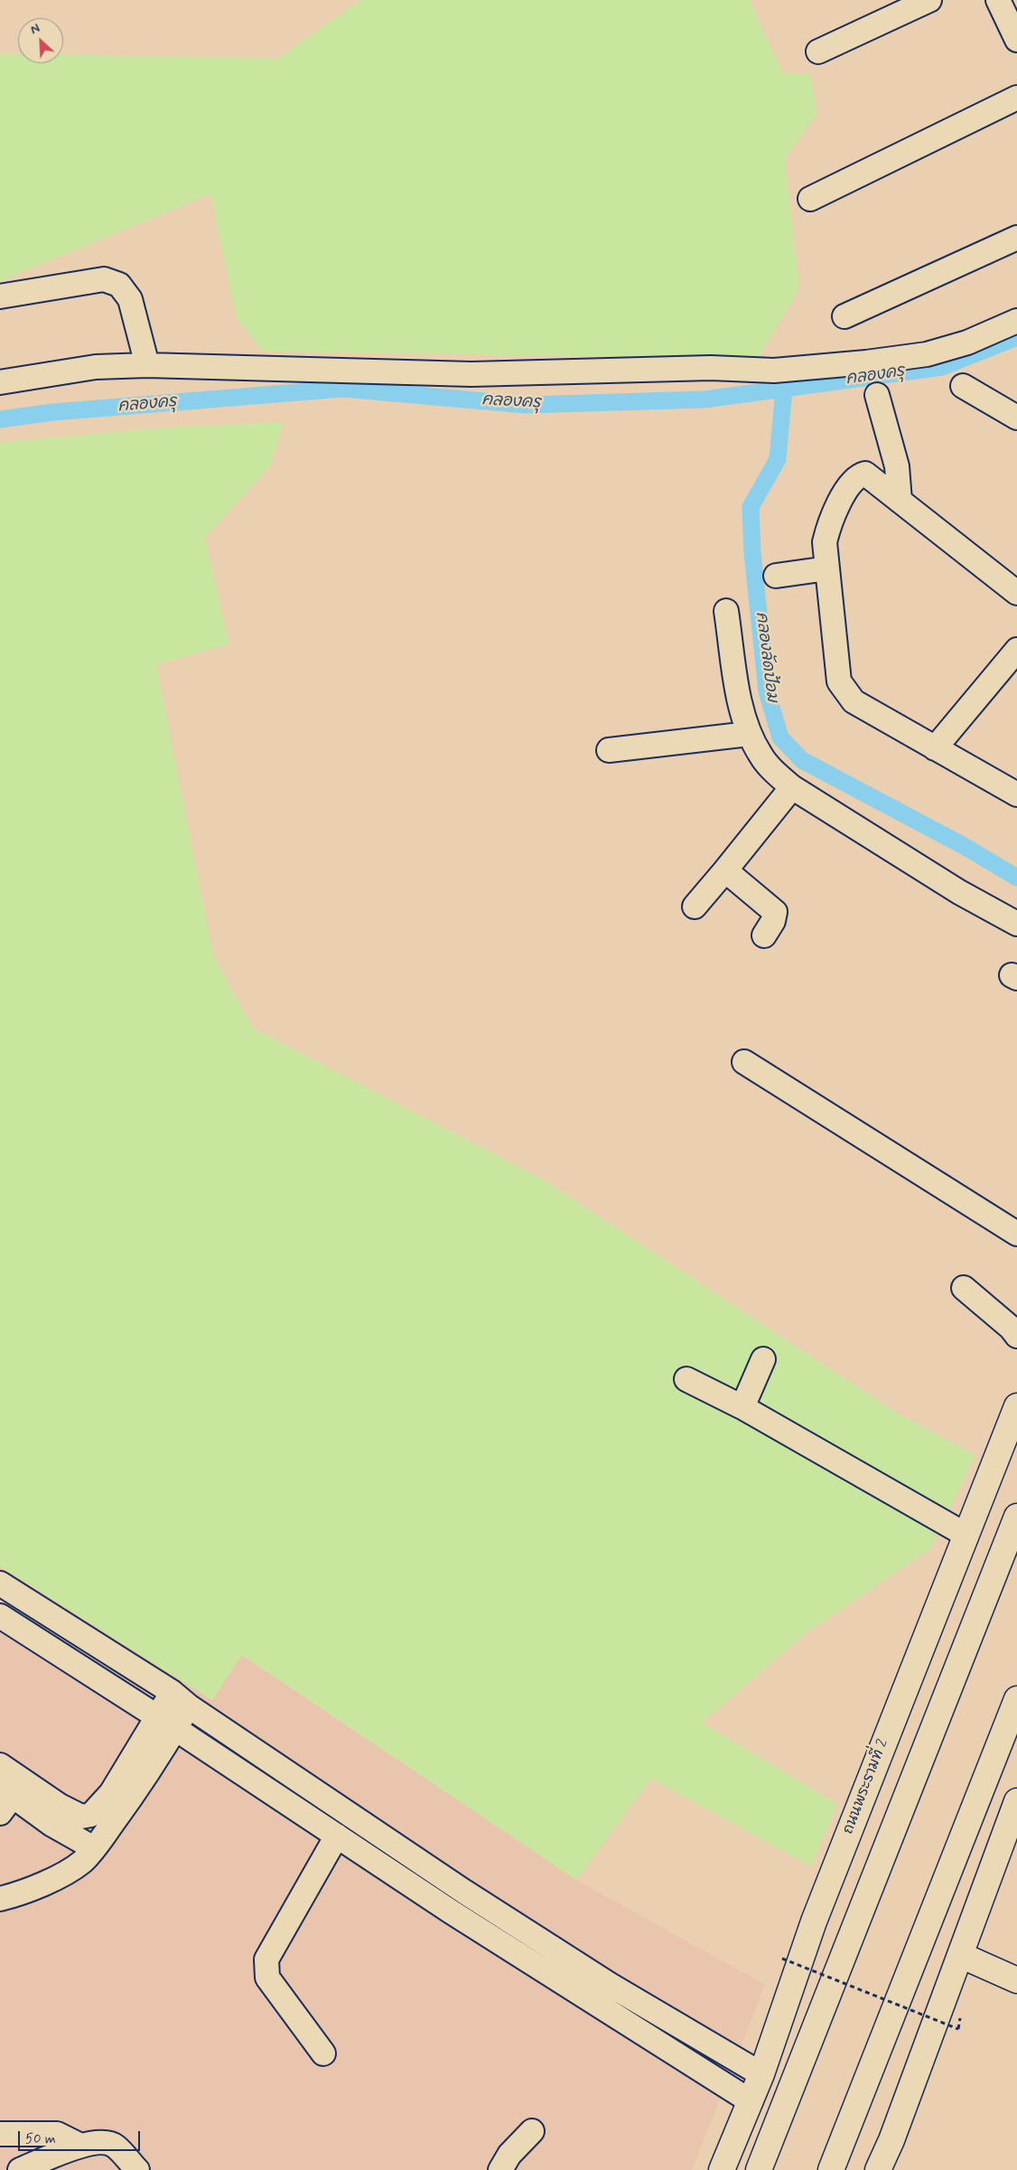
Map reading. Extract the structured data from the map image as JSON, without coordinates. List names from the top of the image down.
{
  "streets": {
    "main road": ["ถนนพระรามที่ 2"]
  },
  "water": ["คลองครุ", "คลองลัดป้อม"],
  "scale_bar": "50 m",
  "north": "top left"
}
